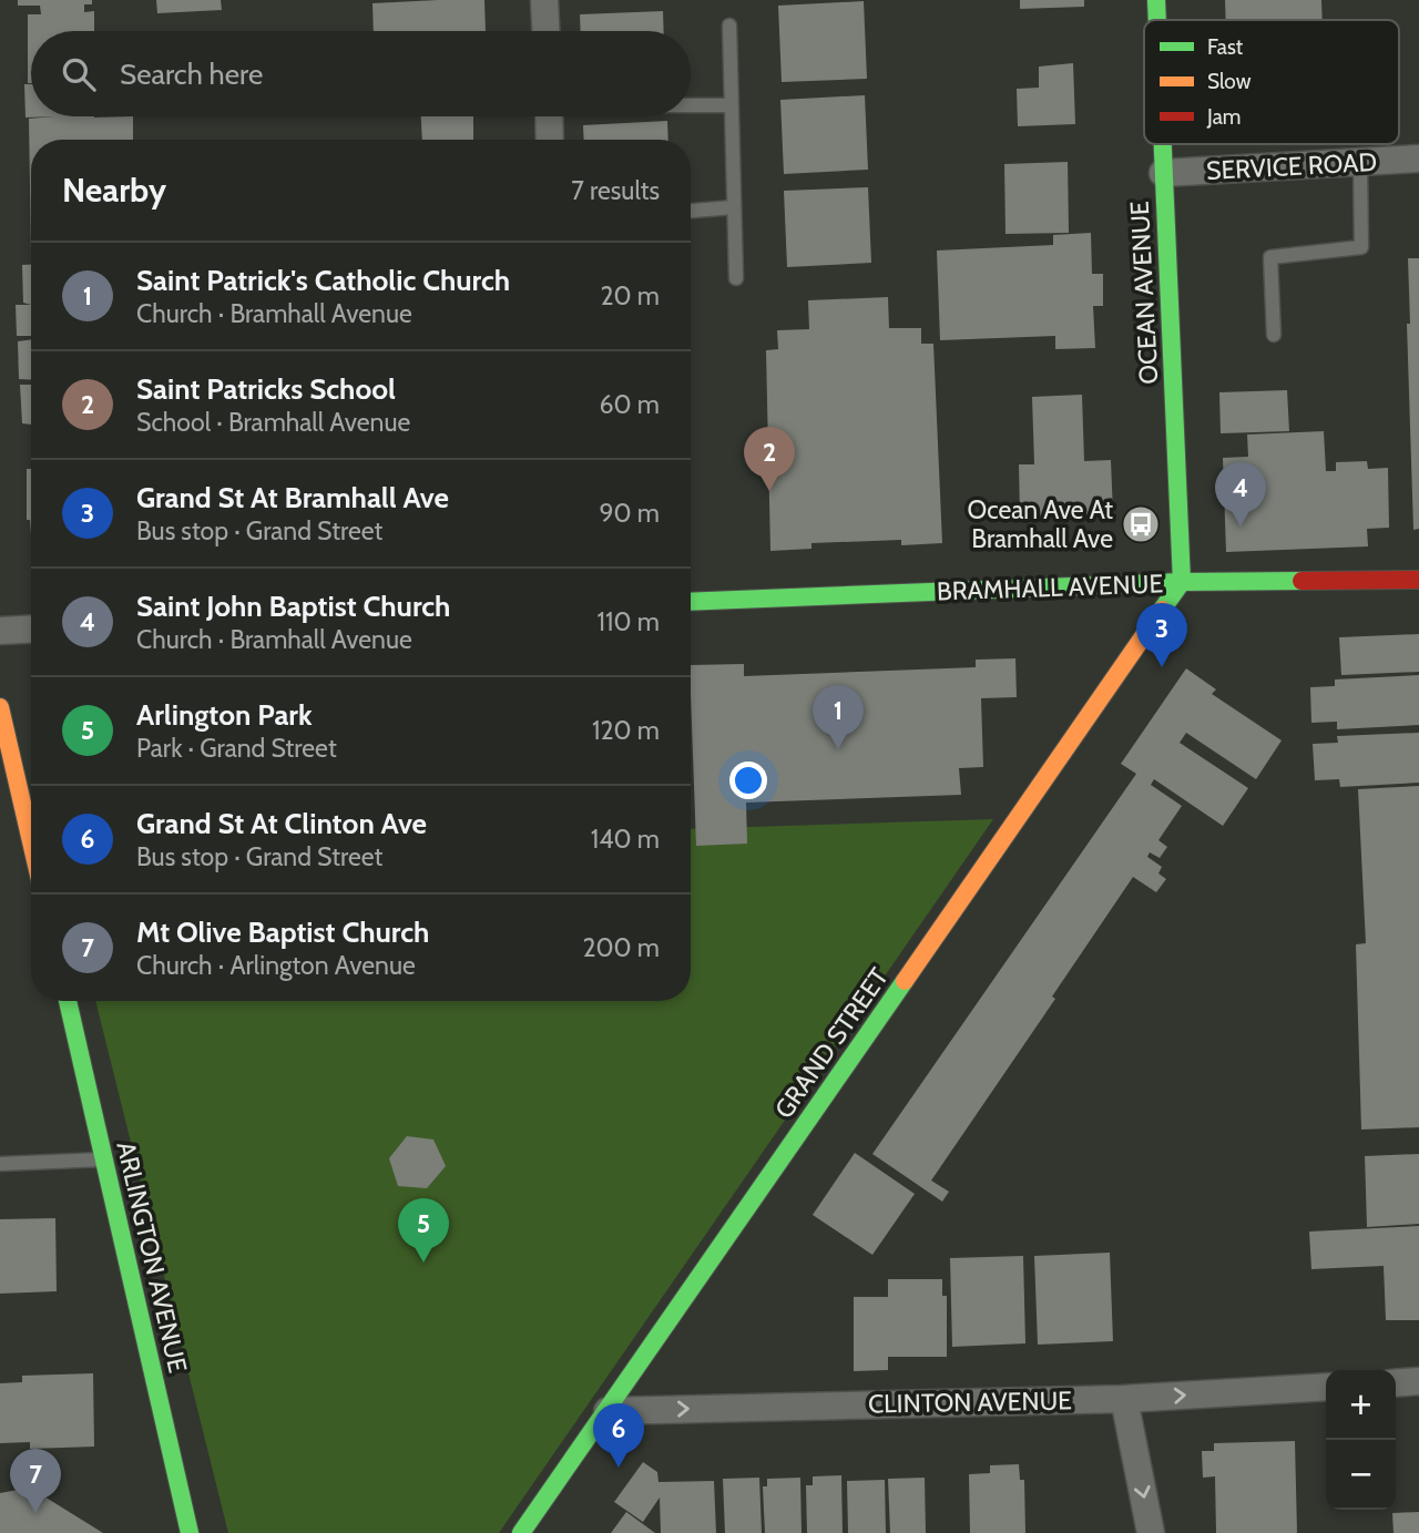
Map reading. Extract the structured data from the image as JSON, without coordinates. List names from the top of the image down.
{
  "streets": {
    "street": [
      "SERVICE ROAD",
      "OCEAN AVENUE",
      "BRAMHALL AVENUE",
      "GRAND STREET",
      "ARLINGTON AVENUE",
      "CLINTON AVENUE"
    ]
  },
  "crossings": [
    ["SERVICE ROAD", "OCEAN AVENUE"],
    ["OCEAN AVENUE", "BRAMHALL AVENUE"],
    ["OCEAN AVENUE", "GRAND STREET"],
    ["BRAMHALL AVENUE", "GRAND STREET"],
    ["GRAND STREET", "CLINTON AVENUE"]
  ],
  "one_way": ["CLINTON AVENUE"],
  "places": {
    "bus stop": ["Ocean Ave At Bramhall Ave"]
  },
  "legend": ["Fast", "Slow", "Jam"],
  "page": {
    "search": "Search here",
    "heading": ["Nearby", "7 results"],
    "list": [
      {
        "mark": "1",
        "name": "Saint Patrick's Catholic Church",
        "note": "Church · Bramhall Avenue",
        "value": "20 m"
      },
      {
        "mark": "2",
        "name": "Saint Patricks School",
        "note": "School · Bramhall Avenue",
        "value": "60 m"
      },
      {
        "mark": "3",
        "name": "Grand St At Bramhall Ave",
        "note": "Bus stop · Grand Street",
        "value": "90 m"
      },
      {
        "mark": "4",
        "name": "Saint John Baptist Church",
        "note": "Church · Bramhall Avenue",
        "value": "110 m"
      },
      {
        "mark": "5",
        "name": "Arlington Park",
        "note": "Park · Grand Street",
        "value": "120 m"
      },
      {
        "mark": "6",
        "name": "Grand St At Clinton Ave",
        "note": "Bus stop · Grand Street",
        "value": "140 m"
      },
      {
        "mark": "7",
        "name": "Mt Olive Baptist Church",
        "note": "Church · Arlington Avenue",
        "value": "200 m"
      }
    ],
    "pins": [
      "2",
      "4",
      "3",
      "1",
      "5",
      "6",
      "7"
    ],
    "map_buttons": ["+", "−"]
  }
}
